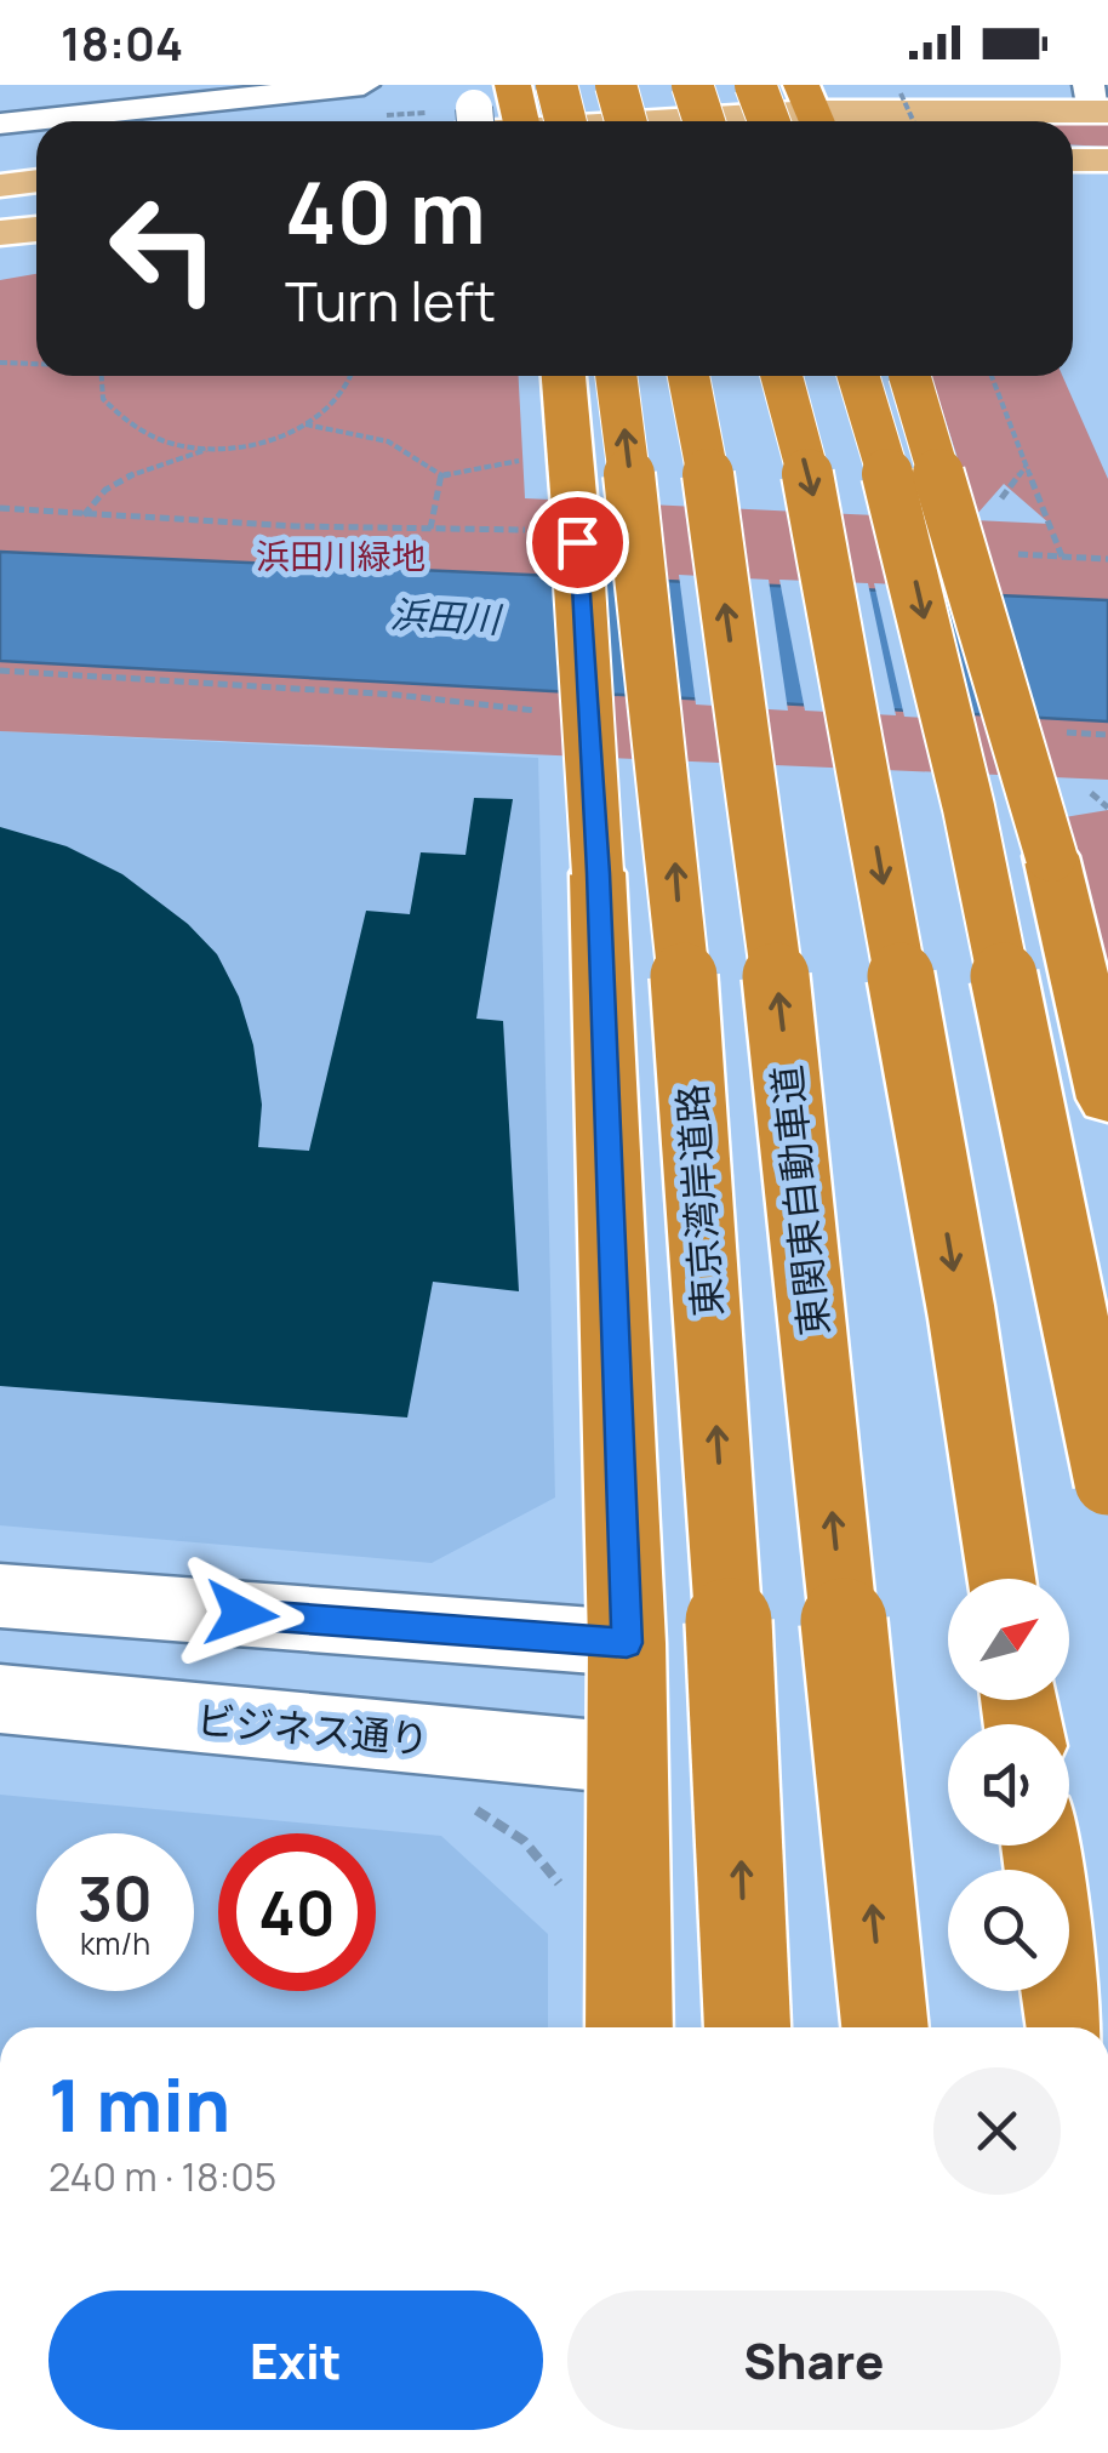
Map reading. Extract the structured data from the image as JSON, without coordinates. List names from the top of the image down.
{
  "streets": {
    "highway": ["東京湾岸道路", "東関東自動車道"],
    "street": ["ビジネス通り"]
  },
  "water": ["浜田川"],
  "parks": ["浜田川緑地"],
  "north": "top right",
  "page": {
    "status": "18:04",
    "turn": ["40 m", "Turn left"],
    "speed": "30 km/h",
    "limit": "40",
    "heading": ["1 min", "240 m · 18:05"],
    "buttons": ["Exit", "Share"]
  }
}
